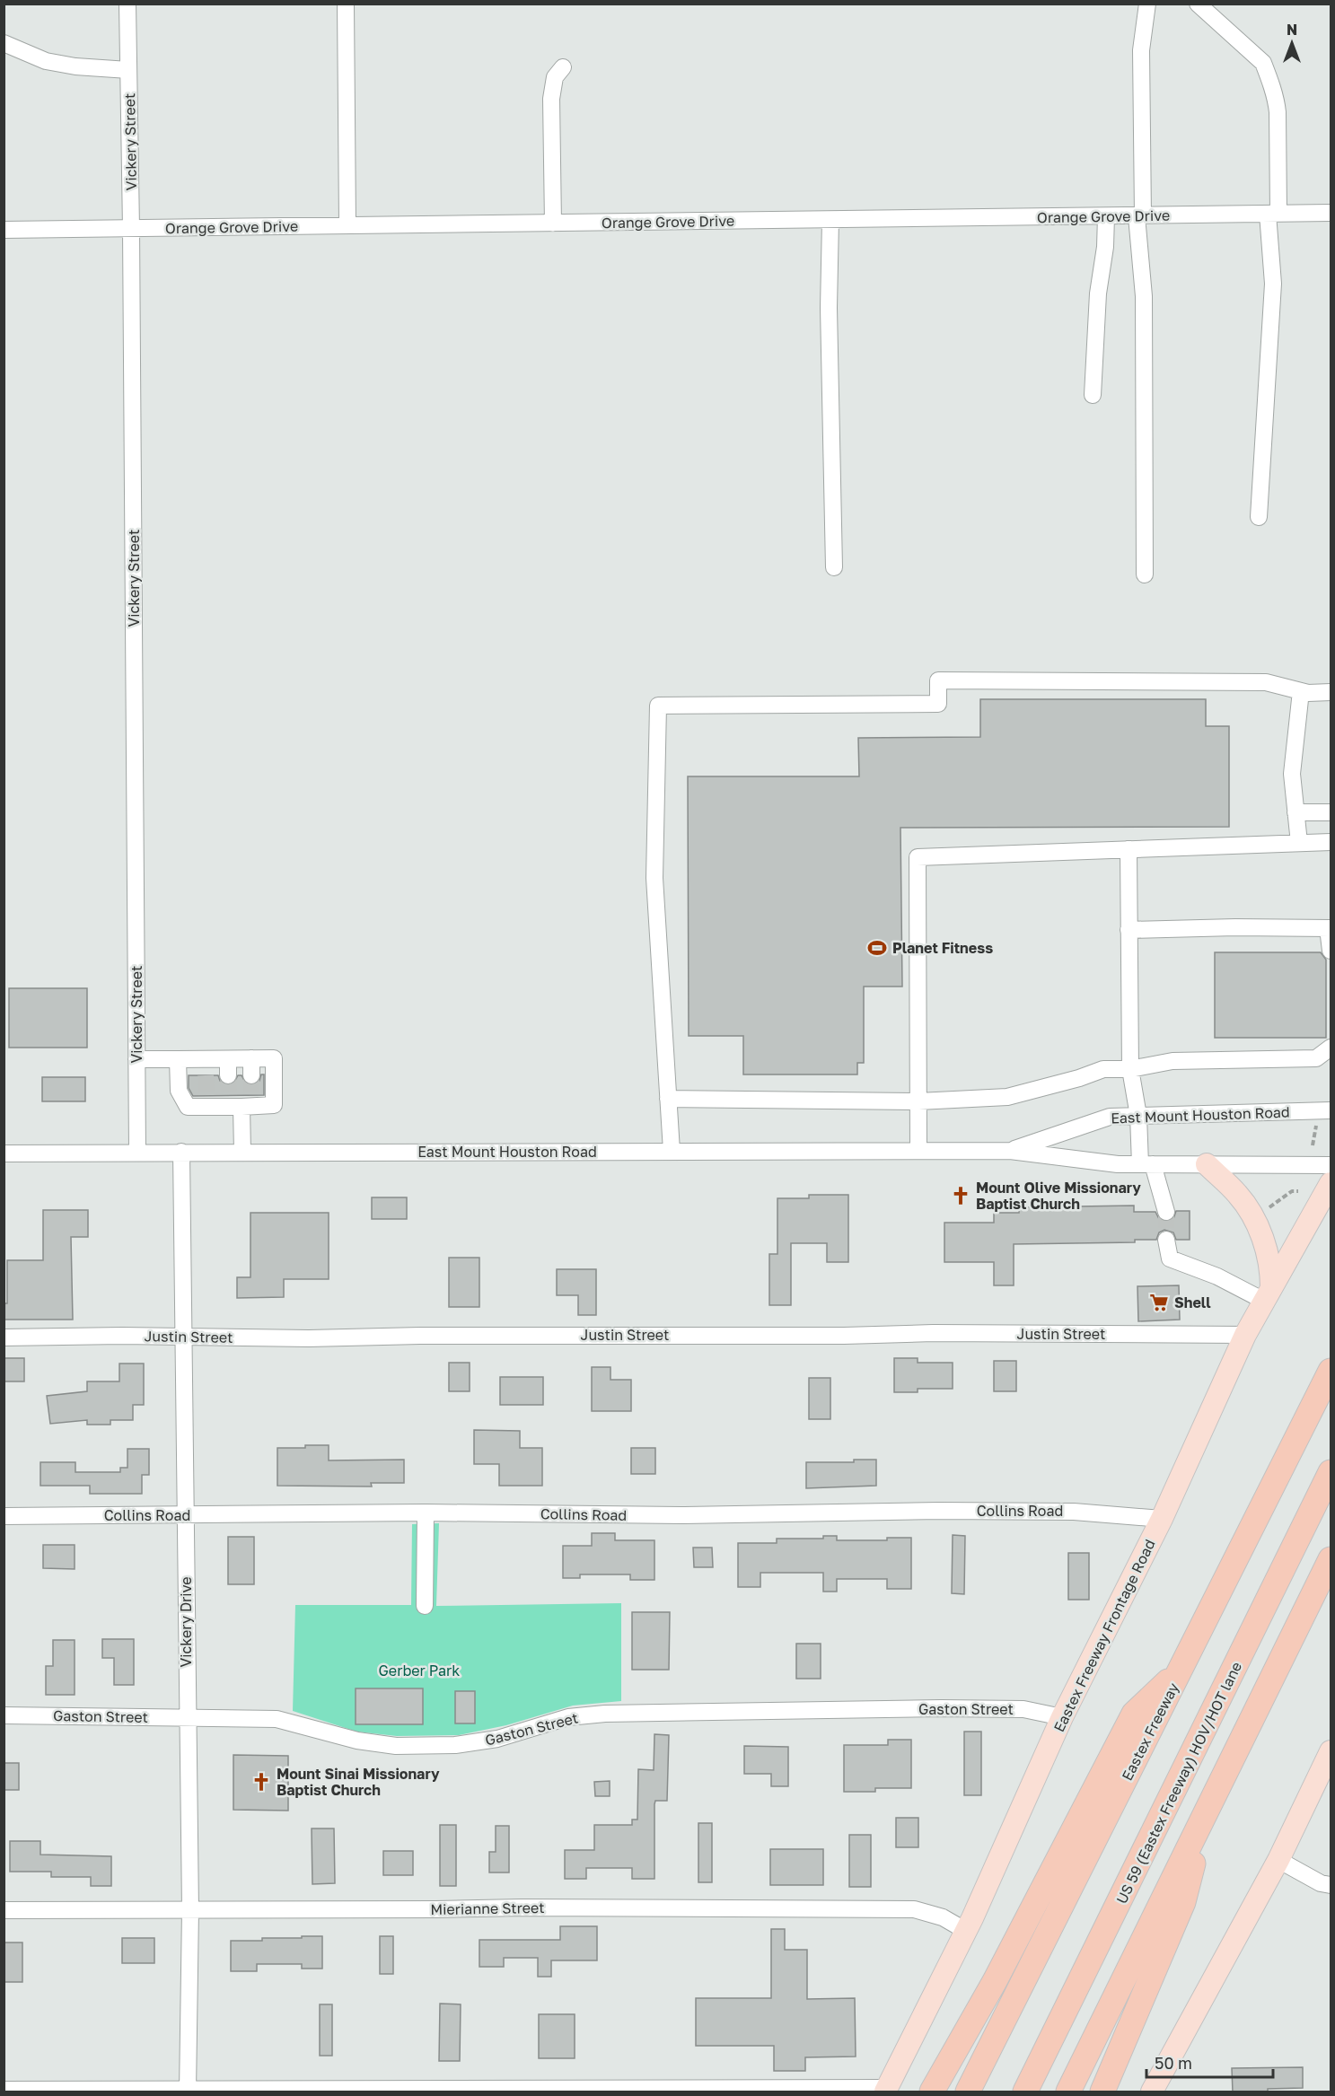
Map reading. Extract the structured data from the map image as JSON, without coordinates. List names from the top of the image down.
{
  "streets": {
    "highway": ["Eastex Freeway", "US 59 (Eastex Freeway) HOV/HOT lane"],
    "main road": ["Eastex Freeway Frontage Road"],
    "street": [
      "Vickery Street",
      "Orange Grove Drive",
      "East Mount Houston Road",
      "Justin Street",
      "Collins Road",
      "Vickery Drive",
      "Gaston Street",
      "Mierianne Street"
    ]
  },
  "crossings": [
    ["Vickery Street", "Orange Grove Drive"],
    ["Vickery Street", "East Mount Houston Road"],
    ["East Mount Houston Road", "Vickery Drive"],
    ["Justin Street", "Vickery Drive"],
    ["Justin Street", "Eastex Freeway Frontage Road"],
    ["Collins Road", "Vickery Drive"],
    ["Collins Road", "Eastex Freeway Frontage Road"],
    ["Vickery Drive", "Gaston Street"],
    ["Vickery Drive", "Mierianne Street"],
    ["Eastex Freeway Frontage Road", "Gaston Street"],
    ["Eastex Freeway Frontage Road", "Mierianne Street"]
  ],
  "parks": ["Gerber Park"],
  "places": {
    "sports": ["Planet Fitness"],
    "church": ["Mount Olive Missionary Baptist Church", "Mount Sinai Missionary Baptist Church"],
    "supermarket": ["Shell"]
  },
  "scale_bar": "50 m",
  "north": "top"
}
